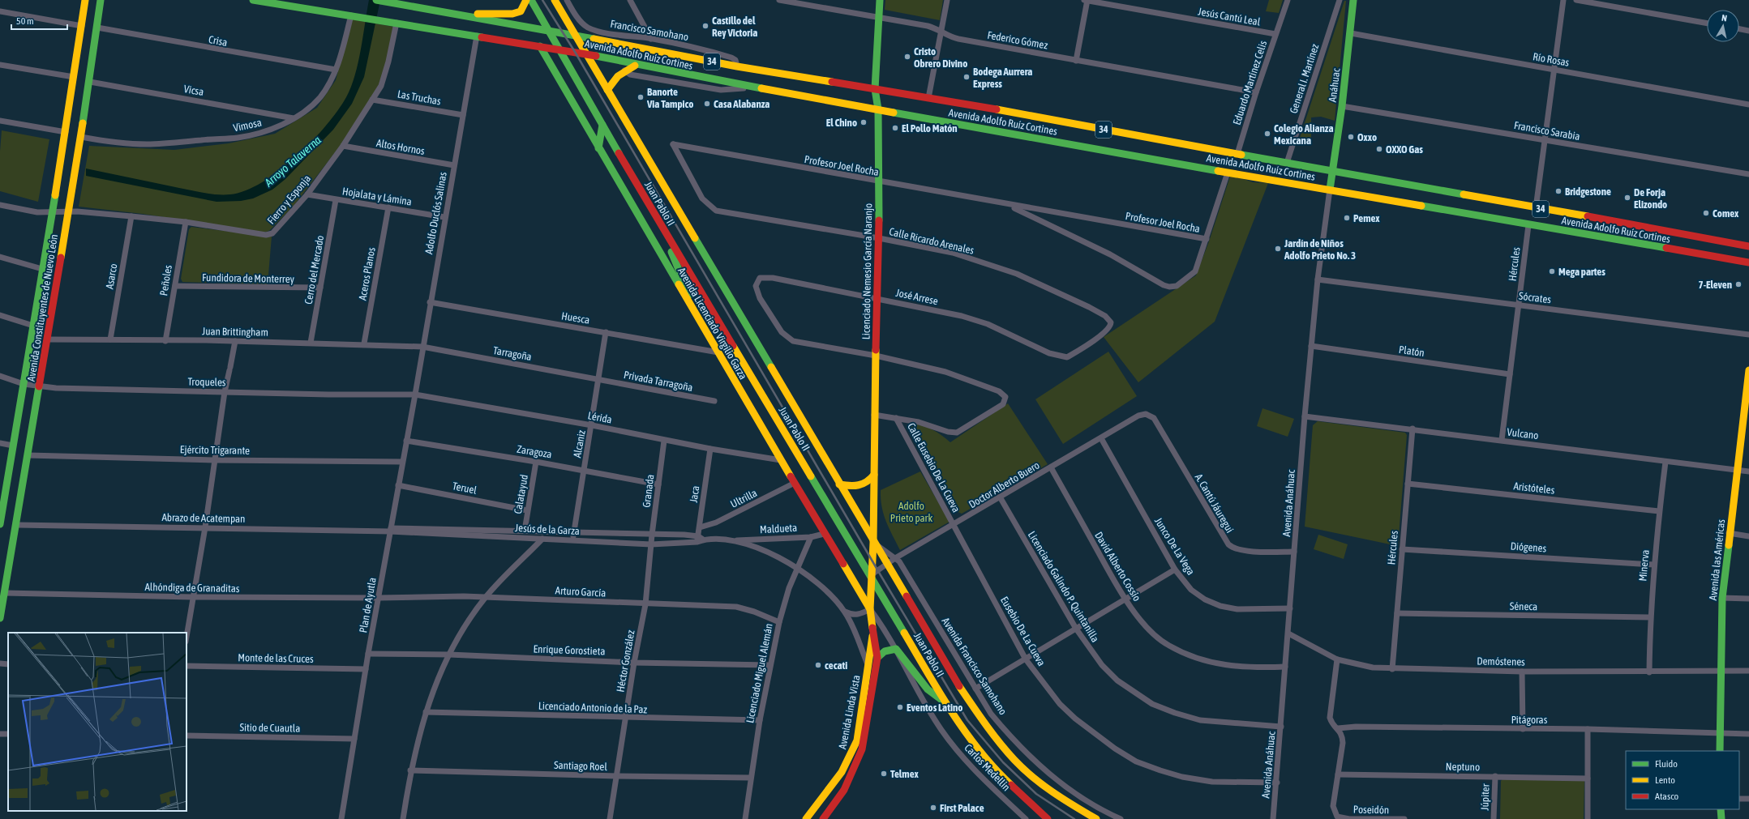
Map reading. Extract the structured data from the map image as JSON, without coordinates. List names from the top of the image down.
{
  "streets": {
    "main road": [
      "Avenida Adolfo Ruíz Cortines",
      "34",
      "Anáhuac",
      "Juan Pablo II",
      "Licenciado Nemesio García Naranjo",
      "Avenida Constituyentes de Nuevo León",
      "Avenida Licenciado Virgilio Garza",
      "Avenida las Américas",
      "Avenida Linda Vista"
    ],
    "street": [
      "Jesús Cantú Leal",
      "Francisco Samohano",
      "Federico Gómez",
      "Crisa",
      "Río Rosas",
      "General I. Martínez",
      "Eduardo Martínez Celis",
      "Vicsa",
      "Las Truchas",
      "Vimosa",
      "Francisco Sarabia",
      "Altos Hornos",
      "Profesor Joel Rocha",
      "Hojalata y Lámina",
      "Fierro y Esponja",
      "Adolfo Duclós Salinas",
      "Calle Ricardo Arenales",
      "Hércules",
      "Cerro del Mercado",
      "Aceros Planos",
      "Asarco",
      "Fundidora de Monterrey",
      "Peñoles",
      "José Arrese",
      "Sócrates",
      "Huesca",
      "Juan Brittingham",
      "Platón",
      "Tarragoña",
      "Privada Tarragoña",
      "Troqueles",
      "Lérida",
      "Vulcano",
      "Alcaniz",
      "Ejército Trigarante",
      "Zaragoza",
      "Calle Eusebio De La Cueva",
      "Doctor Alberto Buero",
      "Teruel",
      "Aristóteles",
      "Granada",
      "Calatayud",
      "Jaca",
      "Ultrilla",
      "A. Cantú Jáuregui",
      "Avenida Anáhuac",
      "Abrazo de Acatempan",
      "Maldueta",
      "Jesús de la Garza",
      "Junco De La Vega",
      "Diógenes",
      "Minerva",
      "David Alberto Cossío",
      "Licenciado Galindo P. Quintanilla",
      "Alhóndiga de Granaditas",
      "Arturo García",
      "Plan de Ayutla",
      "Séneca",
      "Eusebio De La Cueva",
      "Enrique Gorostieta",
      "Monte de las Cruces",
      "Héctor González",
      "Demóstenes",
      "Avenida Francisco Samohano",
      "Licenciado Miguel Alemán",
      "Licenciado Antonio de la Paz",
      "Pitágoras",
      "Sitio de Cuautla",
      "Santiago Roel",
      "Neptuno",
      "Carlos Medellín",
      "Júpiter",
      "Poseidón"
    ]
  },
  "crossings": [
    ["Jesús Cantú Leal", "Eduardo Martínez Celis"],
    ["Francisco Samohano", "Avenida Adolfo Ruíz Cortines"],
    ["Federico Gómez", "Eduardo Martínez Celis"],
    ["Federico Gómez", "Licenciado Nemesio García Naranjo"],
    ["Crisa", "Vimosa"],
    ["Crisa", "Avenida Constituyentes de Nuevo León"],
    ["Avenida Adolfo Ruíz Cortines", "General I. Martínez"],
    ["Avenida Adolfo Ruíz Cortines", "Eduardo Martínez Celis"],
    ["Avenida Adolfo Ruíz Cortines", "Anáhuac"],
    ["Avenida Adolfo Ruíz Cortines", "Vimosa"],
    ["Avenida Adolfo Ruíz Cortines", "Fierro y Esponja"],
    ["Avenida Adolfo Ruíz Cortines", "Juan Pablo II"],
    ["Avenida Adolfo Ruíz Cortines", "Adolfo Duclós Salinas"],
    ["Avenida Adolfo Ruíz Cortines", "Hércules"],
    ["Avenida Adolfo Ruíz Cortines", "Licenciado Nemesio García Naranjo"],
    ["Avenida Adolfo Ruíz Cortines", "Avenida Licenciado Virgilio Garza"],
    ["Avenida Adolfo Ruíz Cortines", "Avenida Anáhuac"],
    ["Río Rosas", "Anáhuac"],
    ["Anáhuac", "Francisco Sarabia"],
    ["Anáhuac", "Avenida Anáhuac"],
    ["Vicsa", "Vimosa"],
    ["Vicsa", "Avenida Constituyentes de Nuevo León"],
    ["Las Truchas", "Fierro y Esponja"],
    ["Las Truchas", "Adolfo Duclós Salinas"],
    ["Vimosa", "Avenida Constituyentes de Nuevo León"],
    ["Altos Hornos", "Fierro y Esponja"],
    ["Altos Hornos", "Adolfo Duclós Salinas"],
    ["Profesor Joel Rocha", "Calle Ricardo Arenales"],
    ["Profesor Joel Rocha", "Licenciado Nemesio García Naranjo"],
    ["Hojalata y Lámina", "Fierro y Esponja"],
    ["Hojalata y Lámina", "Adolfo Duclós Salinas"],
    ["Hojalata y Lámina", "Cerro del Mercado"],
    ["Hojalata y Lámina", "Aceros Planos"],
    ["Fierro y Esponja", "Asarco"],
    ["Fierro y Esponja", "Peñoles"],
    ["Fierro y Esponja", "Avenida Constituyentes de Nuevo León"],
    ["Juan Pablo II", "Licenciado Nemesio García Naranjo"],
    ["Juan Pablo II", "Doctor Alberto Buero"],
    ["Juan Pablo II", "Avenida Francisco Samohano"],
    ["Juan Pablo II", "Avenida Linda Vista"],
    ["Adolfo Duclós Salinas", "Huesca"],
    ["Adolfo Duclós Salinas", "Juan Brittingham"],
    ["Adolfo Duclós Salinas", "Tarragoña"],
    ["Adolfo Duclós Salinas", "Troqueles"],
    ["Adolfo Duclós Salinas", "Lérida"],
    ["Adolfo Duclós Salinas", "Plan de Ayutla"],
    ["Calle Ricardo Arenales", "Licenciado Nemesio García Naranjo"],
    ["Calle Ricardo Arenales", "José Arrese"],
    ["Hércules", "Sócrates"],
    ["Hércules", "Platón"],
    ["Hércules", "Vulcano"],
    ["Hércules", "Aristóteles"],
    ["Hércules", "Diógenes"],
    ["Hércules", "Séneca"],
    ["Hércules", "Demóstenes"],
    ["Cerro del Mercado", "Fundidora de Monterrey"],
    ["Cerro del Mercado", "Juan Brittingham"],
    ["Licenciado Nemesio García Naranjo", "José Arrese"],
    ["Licenciado Nemesio García Naranjo", "Doctor Alberto Buero"],
    ["Licenciado Nemesio García Naranjo", "Avenida Francisco Samohano"],
    ["Licenciado Nemesio García Naranjo", "Avenida Linda Vista"],
    ["Aceros Planos", "Juan Brittingham"],
    ["Asarco", "Juan Brittingham"],
    ["Fundidora de Monterrey", "Peñoles"],
    ["Peñoles", "Juan Brittingham"],
    ["Sócrates", "Avenida Anáhuac"],
    ["Avenida Constituyentes de Nuevo León", "Juan Brittingham"],
    ["Avenida Constituyentes de Nuevo León", "Troqueles"],
    ["Avenida Constituyentes de Nuevo León", "Ejército Trigarante"],
    ["Avenida Constituyentes de Nuevo León", "Abrazo de Acatempan"],
    ["Avenida Constituyentes de Nuevo León", "Alhóndiga de Granaditas"],
    ["Huesca", "Avenida Licenciado Virgilio Garza"],
    ["Huesca", "Alcaniz"],
    ["Avenida Licenciado Virgilio Garza", "Lérida"],
    ["Avenida Licenciado Virgilio Garza", "Ultrilla"],
    ["Avenida Licenciado Virgilio Garza", "Maldueta"],
    ["Avenida Licenciado Virgilio Garza", "Avenida Linda Vista"],
    ["Avenida Licenciado Virgilio Garza", "Carlos Medellín"],
    ["Juan Brittingham", "Tarragoña"],
    ["Platón", "Avenida Anáhuac"],
    ["Tarragoña", "Privada Tarragoña"],
    ["Tarragoña", "Alcaniz"],
    ["Privada Tarragoña", "Alcaniz"],
    ["Troqueles", "Lérida"],
    ["Troqueles", "Plan de Ayutla"],
    ["Lérida", "Alcaniz"],
    ["Lérida", "Granada"],
    ["Lérida", "Jaca"],
    ["Lérida", "Plan de Ayutla"],
    ["Vulcano", "Avenida Anáhuac"],
    ["Vulcano", "Avenida las Américas"],
    ["Vulcano", "Minerva"],
    ["Alcaniz", "Zaragoza"],
    ["Alcaniz", "Jesús de la Garza"],
    ["Ejército Trigarante", "Plan de Ayutla"],
    ["Zaragoza", "Granada"],
    ["Zaragoza", "Calatayud"],
    ["Zaragoza", "Plan de Ayutla"],
    ["Calle Eusebio De La Cueva", "Doctor Alberto Buero"],
    ["Calle Eusebio De La Cueva", "Eusebio De La Cueva"],
    ["Doctor Alberto Buero", "A. Cantú Jáuregui"],
    ["Doctor Alberto Buero", "Junco De La Vega"],
    ["Doctor Alberto Buero", "David Alberto Cossío"],
    ["Doctor Alberto Buero", "Licenciado Galindo P. Quintanilla"],
    ["Doctor Alberto Buero", "Eusebio De La Cueva"],
    ["Doctor Alberto Buero", "Avenida Francisco Samohano"],
    ["Doctor Alberto Buero", "Avenida Linda Vista"],
    ["Teruel", "Calatayud"],
    ["Teruel", "Plan de Ayutla"],
    ["Aristóteles", "Minerva"],
    ["Granada", "Jesús de la Garza"],
    ["Granada", "Héctor González"],
    ["Calatayud", "Jesús de la Garza"],
    ["Jaca", "Ultrilla"],
    ["Jaca", "Jesús de la Garza"],
    ["A. Cantú Jáuregui", "Avenida Anáhuac"],
    ["Avenida Anáhuac", "Junco De La Vega"],
    ["Avenida Anáhuac", "David Alberto Cossío"],
    ["Avenida Anáhuac", "Licenciado Galindo P. Quintanilla"],
    ["Avenida Anáhuac", "Eusebio De La Cueva"],
    ["Avenida Anáhuac", "Demóstenes"],
    ["Abrazo de Acatempan", "Jesús de la Garza"],
    ["Abrazo de Acatempan", "Plan de Ayutla"],
    ["Maldueta", "Jesús de la Garza"],
    ["Maldueta", "Licenciado Miguel Alemán"],
    ["Jesús de la Garza", "Plan de Ayutla"],
    ["Jesús de la Garza", "Héctor González"],
    ["Jesús de la Garza", "Licenciado Miguel Alemán"],
    ["Jesús de la Garza", "Avenida Linda Vista"],
    ["Diógenes", "Minerva"],
    ["Avenida las Américas", "Demóstenes"],
    ["Avenida las Américas", "Pitágoras"],
    ["Minerva", "Séneca"],
    ["Minerva", "Demóstenes"],
    ["Alhóndiga de Granaditas", "Arturo García"],
    ["Alhóndiga de Granaditas", "Plan de Ayutla"],
    ["Arturo García", "Plan de Ayutla"],
    ["Arturo García", "Héctor González"],
    ["Arturo García", "Licenciado Miguel Alemán"],
    ["Plan de Ayutla", "Enrique Gorostieta"],
    ["Plan de Ayutla", "Monte de las Cruces"],
    ["Plan de Ayutla", "Sitio de Cuautla"],
    ["Enrique Gorostieta", "Héctor González"],
    ["Enrique Gorostieta", "Licenciado Miguel Alemán"],
    ["Héctor González", "Licenciado Antonio de la Paz"],
    ["Héctor González", "Santiago Roel"],
    ["Licenciado Miguel Alemán", "Licenciado Antonio de la Paz"],
    ["Licenciado Miguel Alemán", "Santiago Roel"],
    ["Avenida Linda Vista", "Carlos Medellín"],
    ["Neptuno", "Júpiter"],
    ["Neptuno", "Poseidón"]
  ],
  "water": ["Arroyo Talaverna"],
  "parks": ["Adolfo Prieto park"],
  "places": [
    "Castillo del Rey Victoria",
    "Cristo Obrero Divino",
    "Bodega Aurrera Express",
    "Banorte Via Tampico",
    "Casa Alabanza",
    "El Chino",
    "El Pollo Matón",
    "Colegio Alianza Mexicana",
    "Oxxo",
    "OXXO Gas",
    "Bridgestone",
    "De Forja Elizondo",
    "Comex",
    "Pemex",
    "Jardín de Niños Adolfo Prieto No. 3",
    "Mega partes",
    "7-Eleven",
    "cecati",
    "Eventos Latino",
    "Telmex",
    "First Palace"
  ],
  "legend": ["Fluido", "Lento", "Atasco"],
  "scale_bar": "50 m",
  "north": "top"
}
